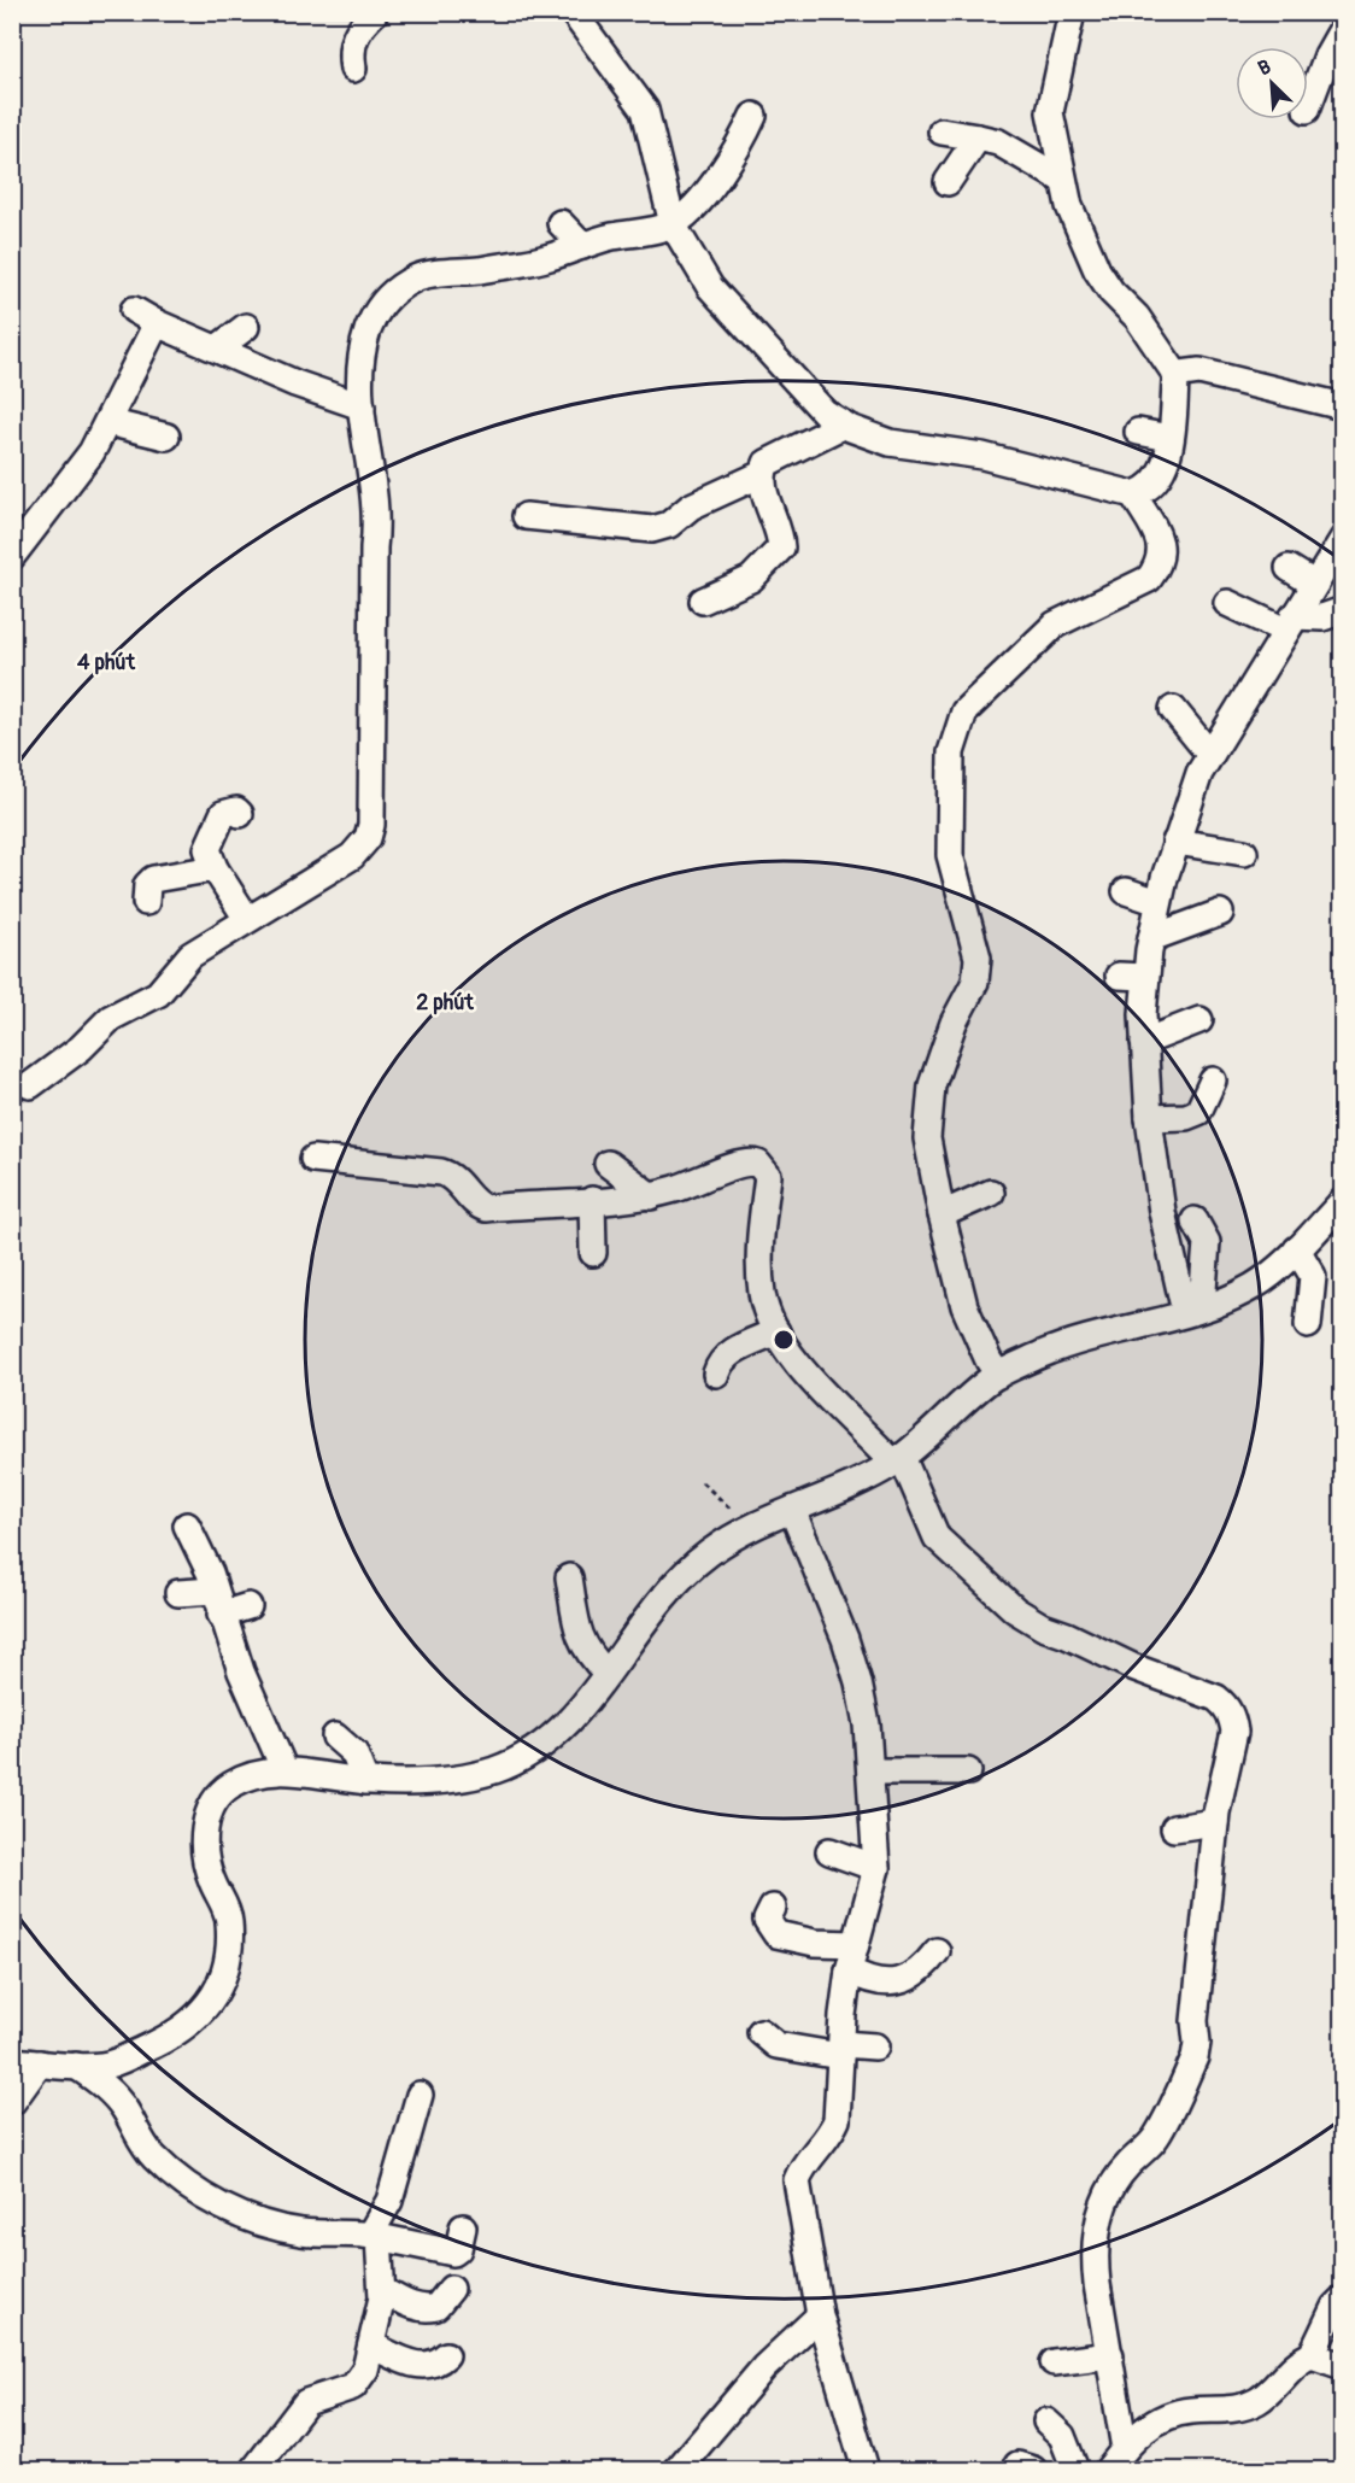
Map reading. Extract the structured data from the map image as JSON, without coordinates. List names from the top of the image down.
{
  "north": "top left",
  "rings": ["4 phút", "2 phút"]
}
